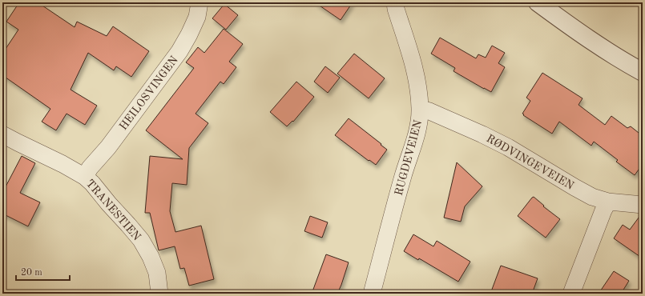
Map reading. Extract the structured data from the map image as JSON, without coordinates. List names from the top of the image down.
{
  "streets": {
    "street": [
      "HEILOSVINGEN",
      "RUGDEVEIEN",
      "RØDVINGEVEIEN",
      "TRANESTIEN"
    ]
  },
  "crossings": [
    ["HEILOSVINGEN", "TRANESTIEN"],
    ["RUGDEVEIEN", "RØDVINGEVEIEN"]
  ],
  "scale_bar": "20 m"
}
